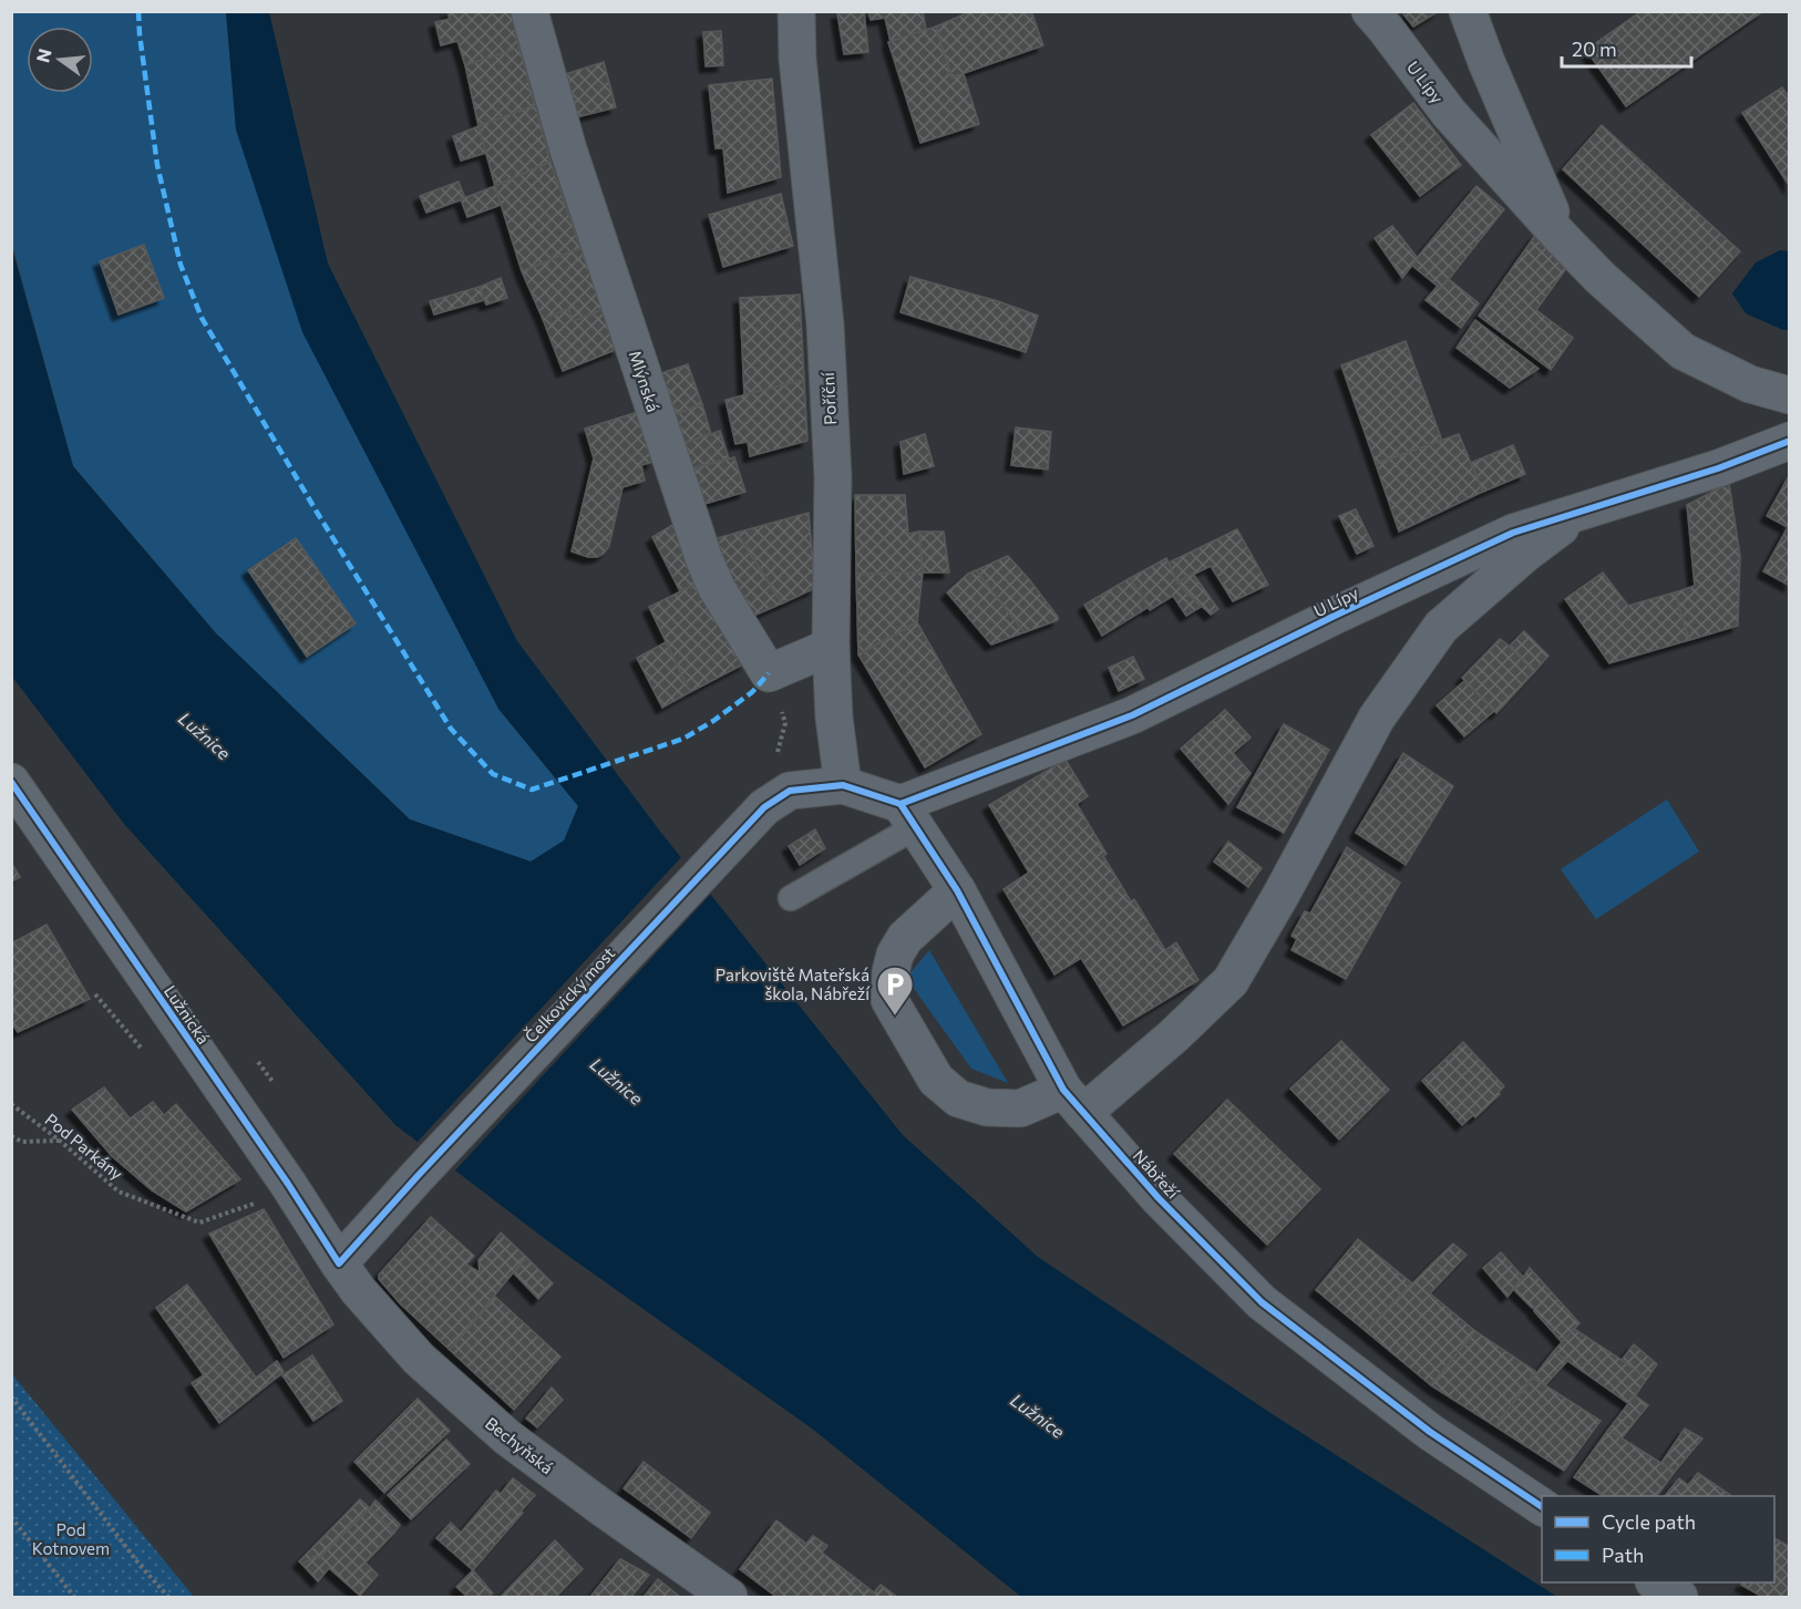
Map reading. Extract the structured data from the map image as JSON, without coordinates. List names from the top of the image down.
{
  "streets": {
    "street": [
      "U Lípy",
      "Mlýnská",
      "Poříční",
      "Čelkovický most",
      "Lužnická",
      "Nábřeží",
      "Bechyňská"
    ],
    "path": ["Pod Parkány"]
  },
  "crossings": [
    ["U Lípy", "Nábřeží"],
    ["Poříční", "Čelkovický most"],
    ["Čelkovický most", "Lužnická"],
    ["Čelkovický most", "Bechyňská"],
    ["Lužnická", "Bechyňská"]
  ],
  "water": ["Lužnice"],
  "parks": ["Pod Kotnovem"],
  "places": {
    "parking": ["Parkoviště Mateřská škola, Nábřeží"]
  },
  "legend": ["Cycle path", "Path"],
  "scale_bar": "20 m",
  "north": "left"
}
